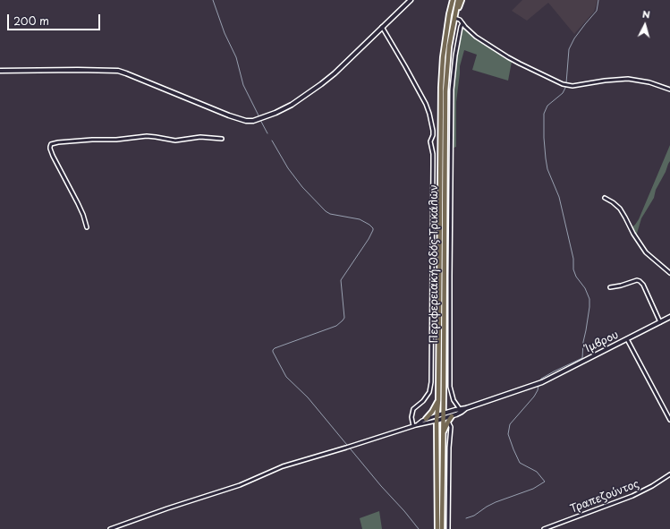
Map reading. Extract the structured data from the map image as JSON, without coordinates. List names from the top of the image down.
{
  "streets": {
    "main road": ["Περιφερειακή Οδός Τρικάλων"],
    "street": ["Ίμβρου", "Τραπεζούντος"]
  },
  "scale_bar": "200 m",
  "north": "top"
}
